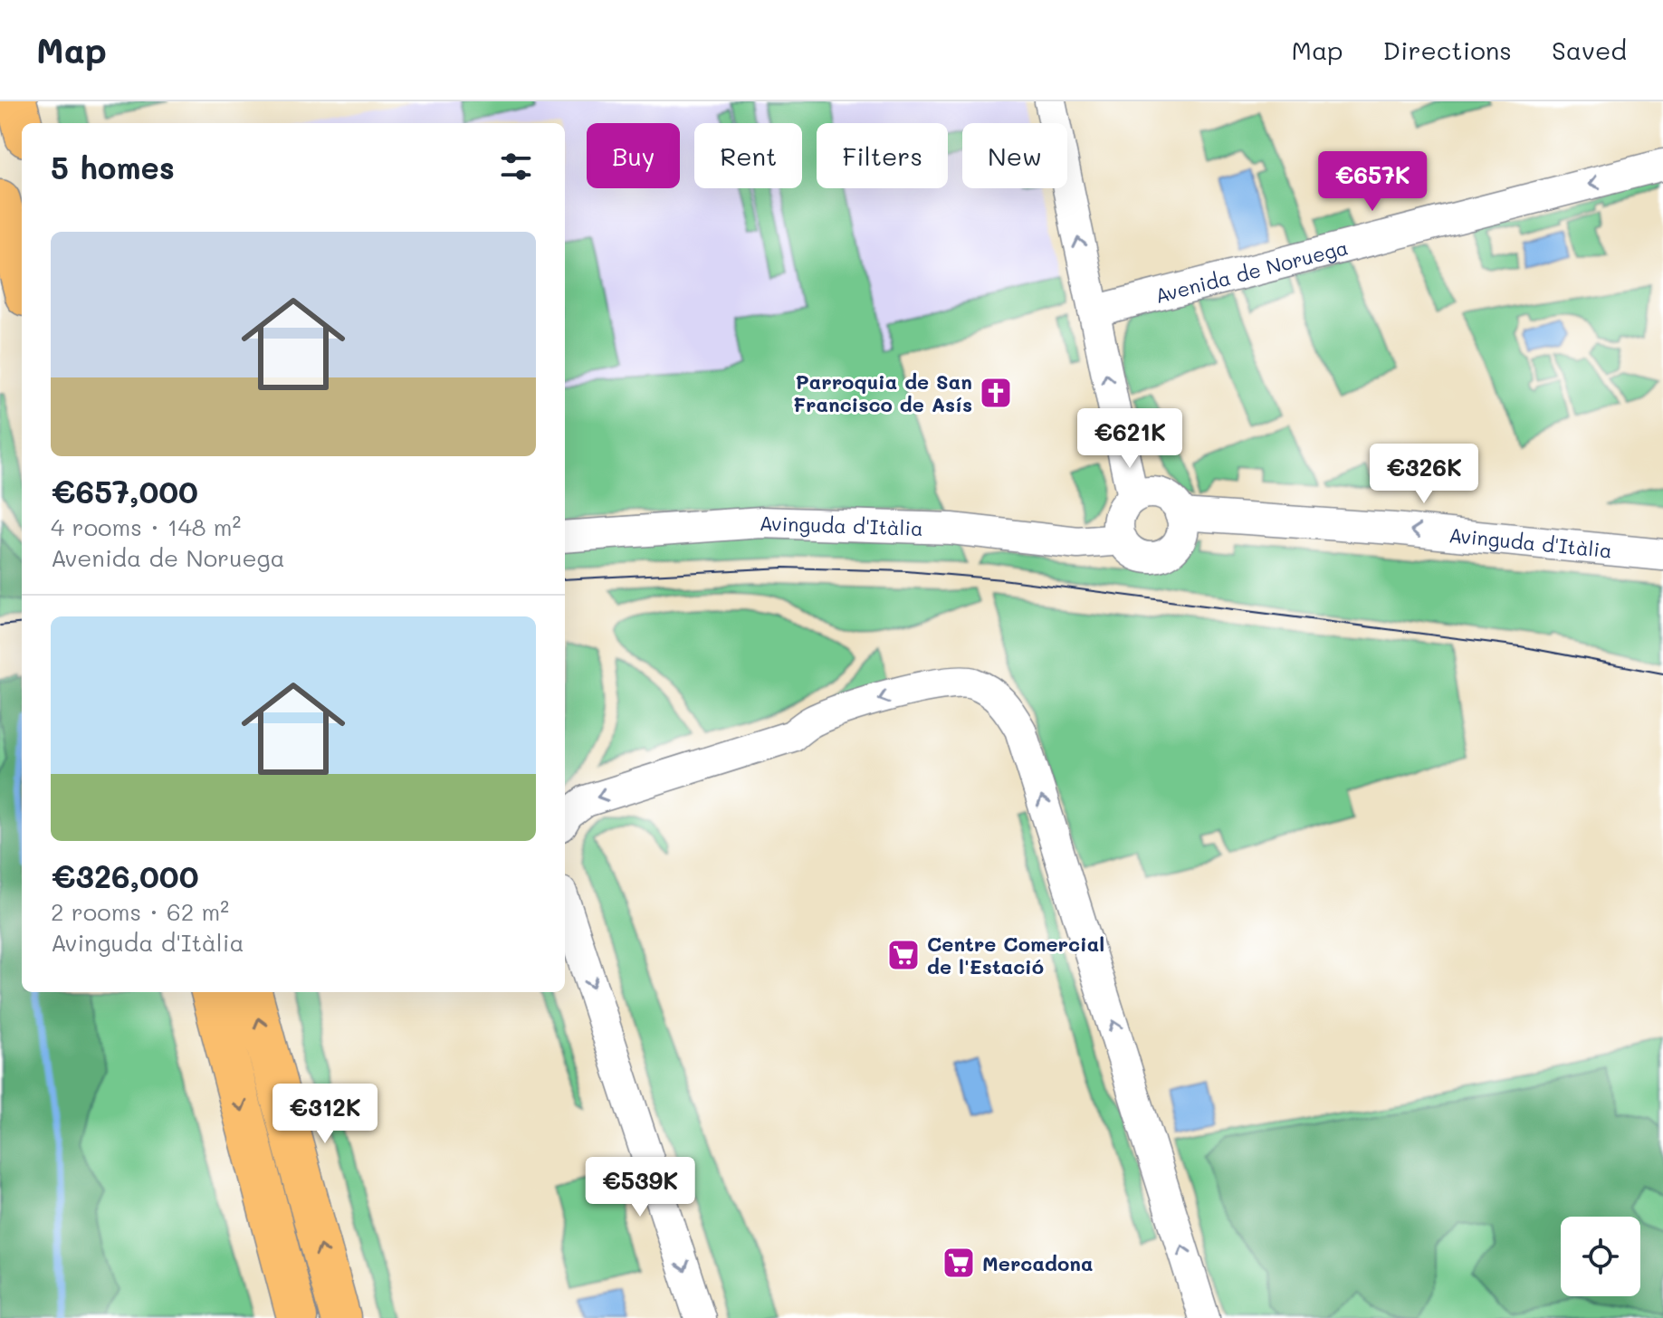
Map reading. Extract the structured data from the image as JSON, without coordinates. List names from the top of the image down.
{
  "streets": {
    "street": ["Avenida de Noruega", "Avinguda d'Itàlia"]
  },
  "one_way": ["Avenida de Noruega", "Avinguda d'Itàlia"],
  "places": {
    "church": ["Parroquia de San Francisco de Asís"],
    "supermarket": ["Centre Comercial de l'Estació", "Mercadona"]
  },
  "page": {
    "header": "Map",
    "nav": ["Map", "Directions", "Saved"],
    "chip": [
      "Buy",
      "Rent",
      "Filters",
      "New"
    ],
    "heading": "5 homes",
    "price": [
      "€657K",
      "€621K",
      "€326K",
      "€312K",
      "€539K"
    ],
    "list": [
      {
        "name": "€657,000",
        "note": "4 rooms · 148 m² · Avenida de Noruega"
      },
      {
        "name": "€326,000",
        "note": "2 rooms · 62 m² · Avinguda d'Itàlia"
      }
    ]
  }
}
